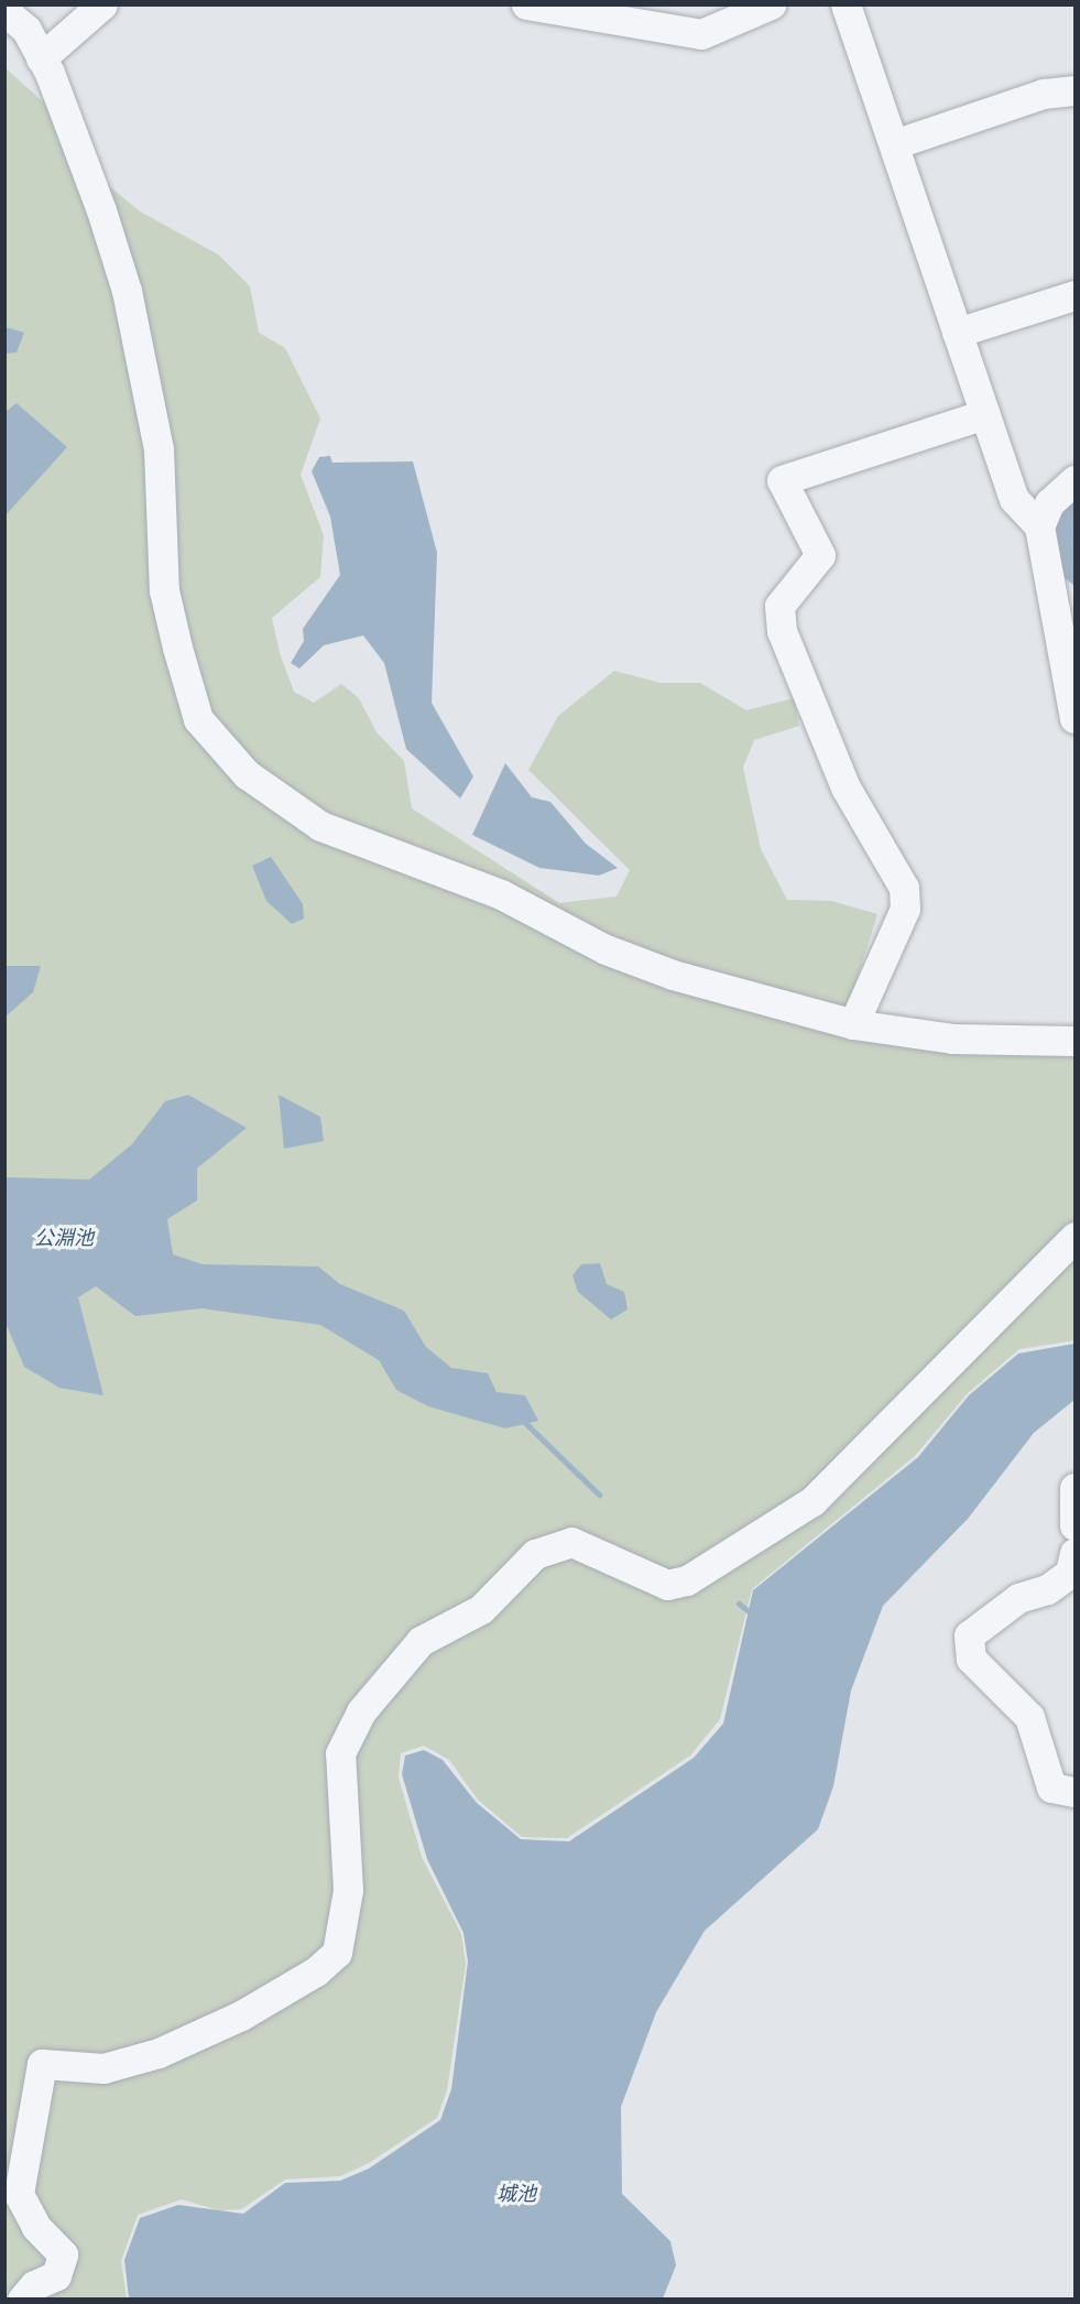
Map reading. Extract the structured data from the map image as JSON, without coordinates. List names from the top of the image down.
{
  "water": ["公淵池", "城池"]
}
